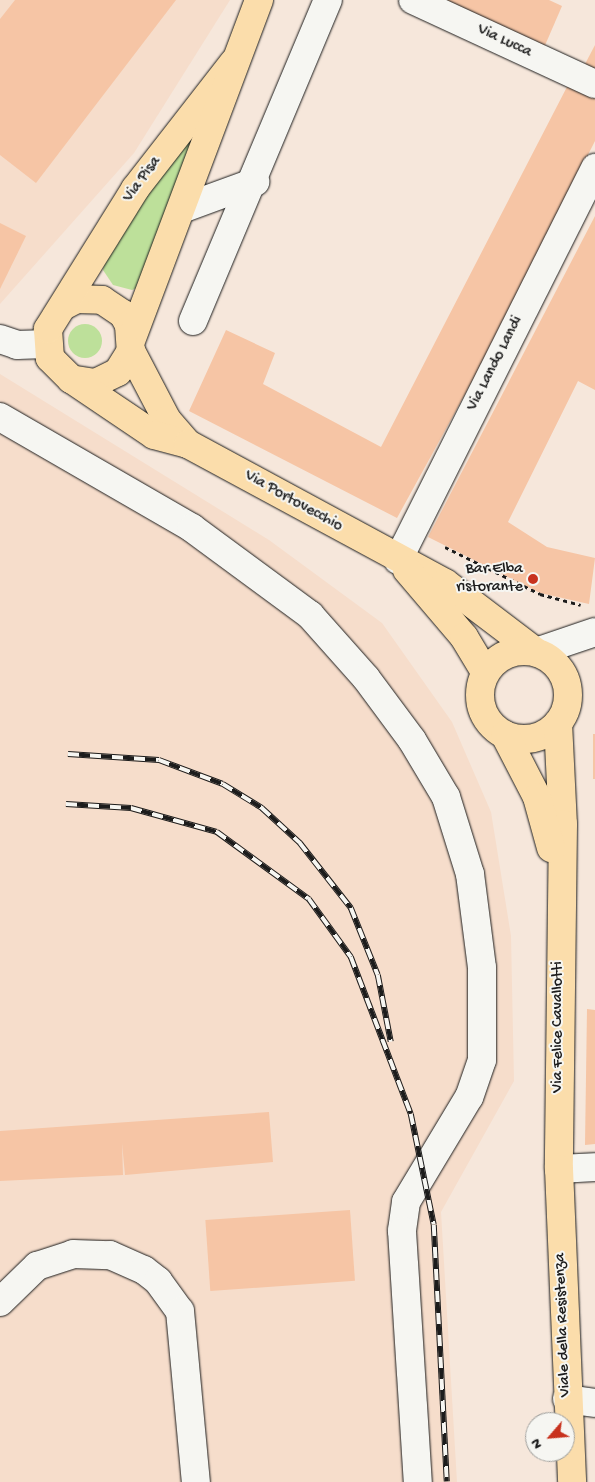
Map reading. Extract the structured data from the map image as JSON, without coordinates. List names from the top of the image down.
{
  "streets": {
    "main road": [
      "Via Pisa",
      "Via Portovecchio",
      "Via Felice Cavallotti",
      "Viale della Resistenza"
    ],
    "street": ["Via Lucca", "Via Lando Landi"]
  },
  "crossings": [
    ["Via Pisa", "Via Portovecchio"],
    ["Via Lando Landi", "Via Portovecchio"],
    ["Via Portovecchio", "Via Felice Cavallotti"],
    ["Via Felice Cavallotti", "Viale della Resistenza"]
  ],
  "places": ["Bar Elba ristorante"],
  "north": "bottom left"
}
